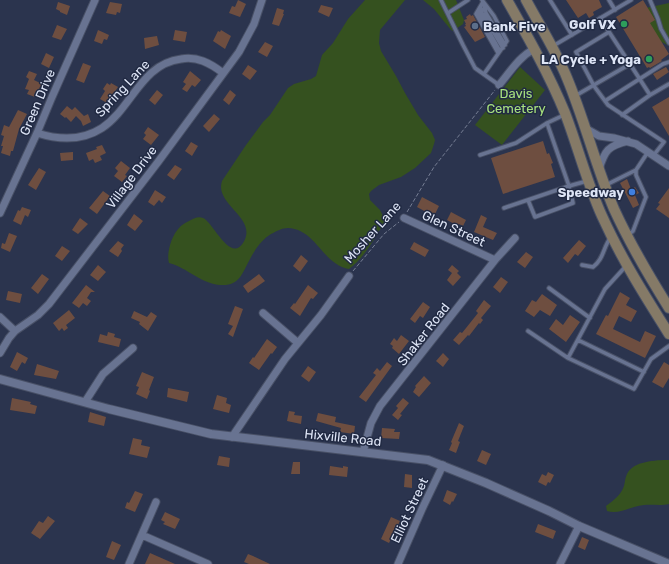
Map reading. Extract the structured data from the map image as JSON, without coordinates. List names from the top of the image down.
{
  "streets": {
    "street": [
      "Spring Lane",
      "Green Drive",
      "Village Drive",
      "Glen Street",
      "Mosher Lane",
      "Shaker Road",
      "Hixville Road",
      "Elliot Street"
    ]
  },
  "crossings": [
    ["Spring Lane", "Green Drive"],
    ["Spring Lane", "Village Drive"],
    ["Glen Street", "Mosher Lane"],
    ["Glen Street", "Shaker Road"],
    ["Mosher Lane", "Hixville Road"],
    ["Shaker Road", "Hixville Road"],
    ["Hixville Road", "Elliot Street"]
  ],
  "parks": ["Davis Cemetery"],
  "places": [
    "Golf VX",
    "Bank Five",
    "LA Cycle + Yoga",
    "Speedway"
  ]
}
